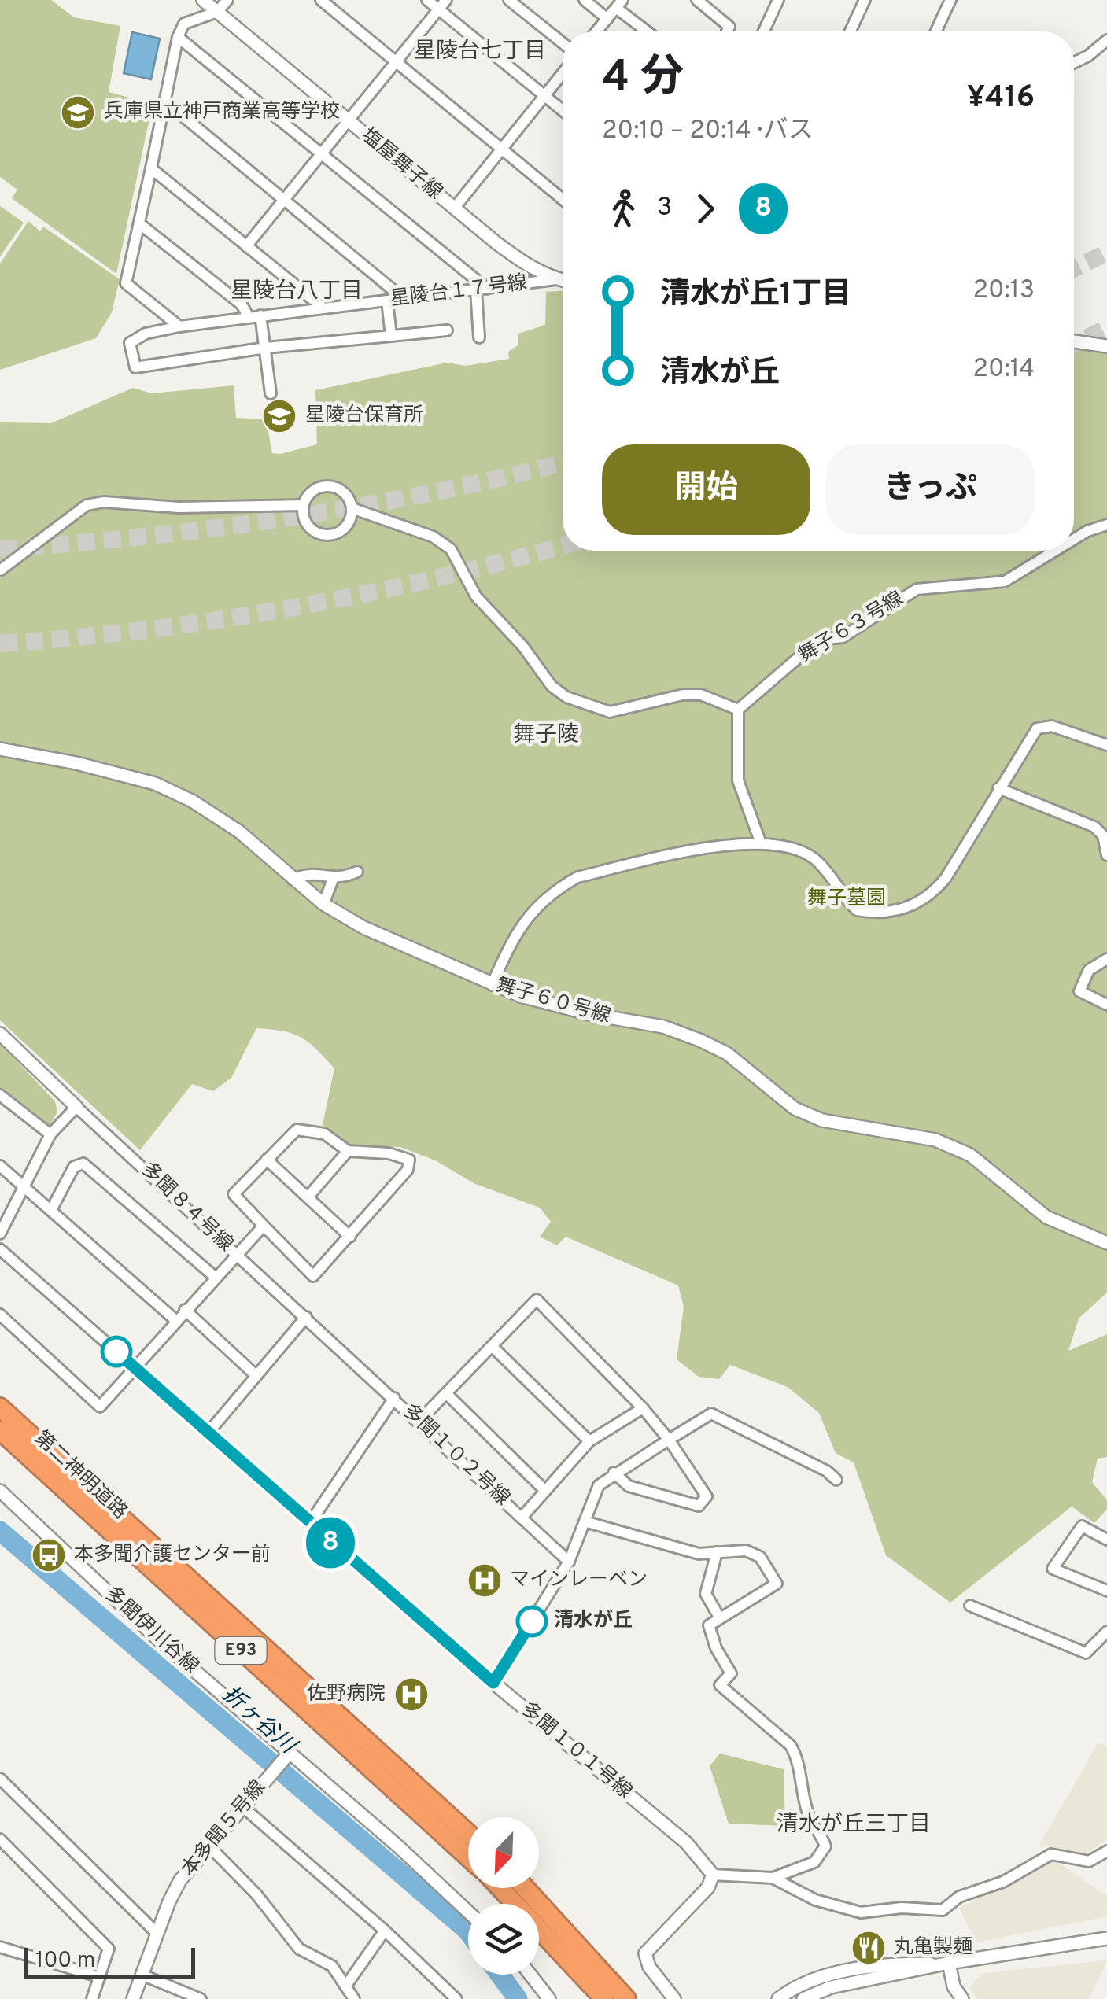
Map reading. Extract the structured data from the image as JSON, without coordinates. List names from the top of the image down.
{
  "streets": {
    "highway": ["第二神明道路", "E93"],
    "street": [
      "塩屋舞子線",
      "星陵台１７号線",
      "舞子６３号線",
      "舞子６０号線",
      "多聞８４号線",
      "多聞１０２号線",
      "多聞伊川谷線",
      "多聞１０１号線",
      "本多聞５号線"
    ]
  },
  "crossings": [
    ["塩屋舞子線", "星陵台１７号線"],
    ["多聞８４号線", "多聞１０２号線"],
    ["多聞８４号線", "多聞１０１号線"],
    ["多聞伊川谷線", "本多聞５号線"]
  ],
  "districts": [
    "星陵台七丁目",
    "星陵台八丁目",
    "舞子陵",
    "清水が丘三丁目"
  ],
  "water": ["折ヶ谷川"],
  "parks": ["舞子墓園"],
  "places": {
    "school or university": ["兵庫県立神戸商業高等学校", "星陵台保育所"],
    "bus stop": ["本多聞介護センター前"],
    "hospital": ["マインレーベン", "佐野病院"],
    "other": ["清水が丘"],
    "restaurant": ["丸亀製麺"]
  },
  "lines": ["bus line 8"],
  "scale_bar": "100 m",
  "north": "bottom left",
  "page": {
    "on_map": "8",
    "heading": ["4 分", "20:10 – 20:14 · バス", "¥416"],
    "legs": ["3", "8"],
    "list": [
      {
        "name": "清水が丘1丁目",
        "value": "20:13"
      },
      {
        "name": "清水が丘",
        "value": "20:14"
      }
    ],
    "buttons": ["開始", "きっぷ"],
    "scale": "100 m"
  }
}
